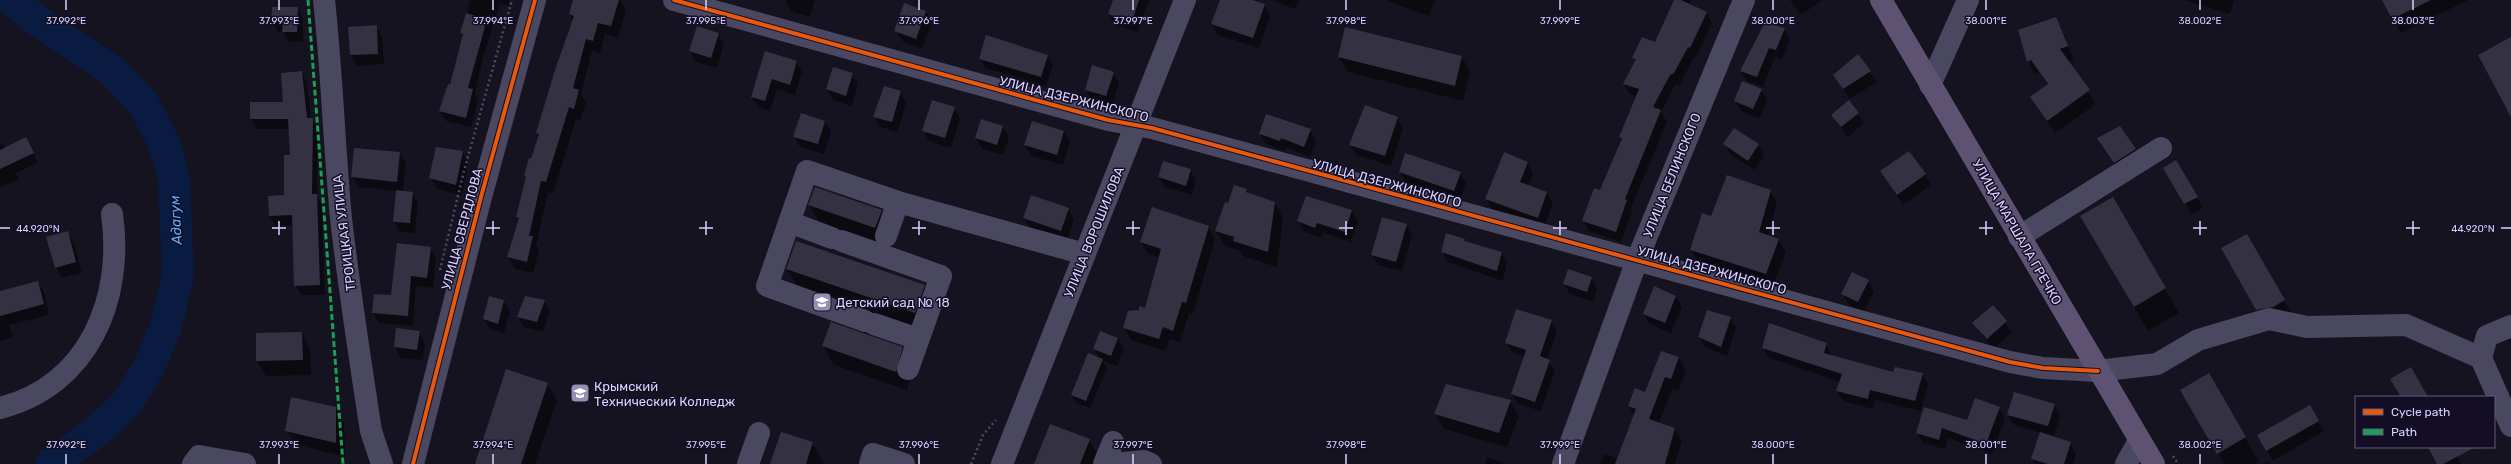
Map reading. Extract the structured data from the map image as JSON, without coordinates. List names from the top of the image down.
{
  "streets": {
    "main road": ["УЛИЦА МАРШАЛА ГРЕЧКО"],
    "street": [
      "УЛИЦА ДЗЕРЖИНСКОГО",
      "УЛИЦА БЕЛИНСКОГО",
      "УЛИЦА СВЕРДЛОВА",
      "УЛИЦА ВОРОШИЛОВА",
      "ТРОИЦКАЯ УЛИЦА"
    ]
  },
  "crossings": [
    ["УЛИЦА ДЗЕРЖИНСКОГО", "УЛИЦА БЕЛИНСКОГО"],
    ["УЛИЦА ДЗЕРЖИНСКОГО", "УЛИЦА ВОРОШИЛОВА"],
    ["УЛИЦА ДЗЕРЖИНСКОГО", "УЛИЦА МАРШАЛА ГРЕЧКО"]
  ],
  "water": ["Адагум"],
  "places": {
    "school or university": ["Детский сад № 18", "Крымский Технический Колледж"]
  },
  "legend": ["Cycle path", "Path"],
  "coordinates": [
    "37.992°E",
    "37.993°E",
    "37.994°E",
    "37.995°E",
    "37.996°E",
    "37.997°E",
    "37.998°E",
    "37.999°E",
    "38.000°E",
    "38.001°E",
    "38.002°E",
    "38.003°E",
    "44.920°N"
  ]
}
